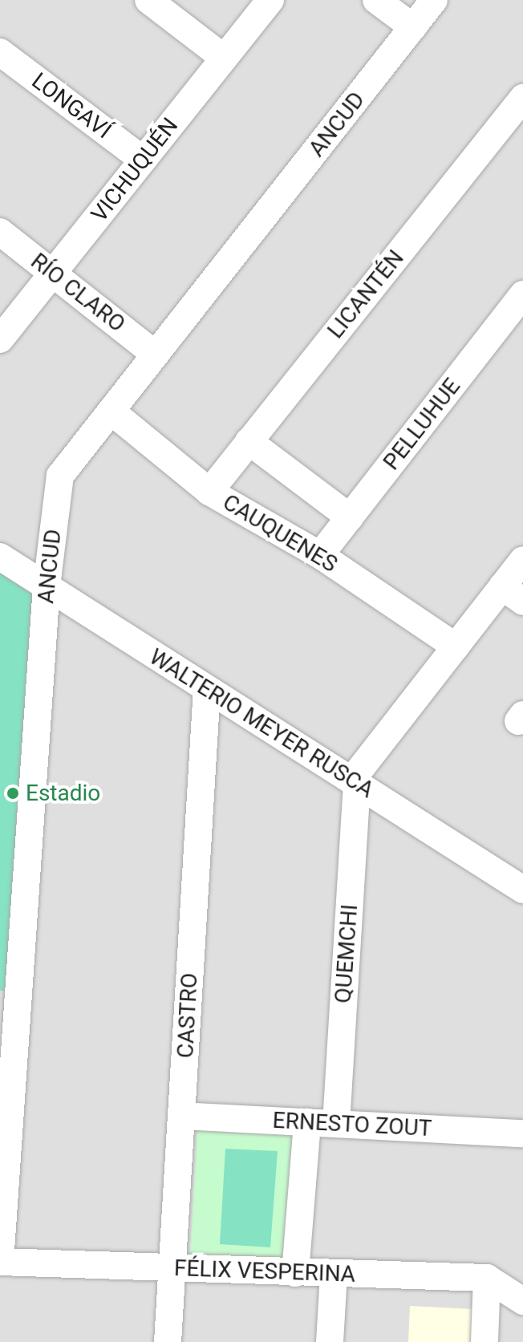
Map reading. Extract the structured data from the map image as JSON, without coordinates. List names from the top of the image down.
{
  "streets": {
    "street": [
      "LONGAVÍ",
      "ANCUD",
      "VICHUQUÉN",
      "RÍO CLARO",
      "LICANTÉN",
      "PELLUHUE",
      "CAUQUENES",
      "WALTERIO MEYER RUSCA",
      "QUEMCHI",
      "CASTRO",
      "ERNESTO ZOUT",
      "FÉLIX VESPERINA"
    ]
  },
  "crossings": [
    ["LONGAVÍ", "VICHUQUÉN"],
    ["ANCUD", "RÍO CLARO"],
    ["ANCUD", "CAUQUENES"],
    ["ANCUD", "WALTERIO MEYER RUSCA"],
    ["ANCUD", "FÉLIX VESPERINA"],
    ["VICHUQUÉN", "RÍO CLARO"],
    ["LICANTÉN", "CAUQUENES"],
    ["PELLUHUE", "CAUQUENES"],
    ["WALTERIO MEYER RUSCA", "QUEMCHI"],
    ["WALTERIO MEYER RUSCA", "CASTRO"],
    ["QUEMCHI", "ERNESTO ZOUT"],
    ["CASTRO", "ERNESTO ZOUT"],
    ["CASTRO", "FÉLIX VESPERINA"]
  ],
  "places": ["Estadio"]
}
